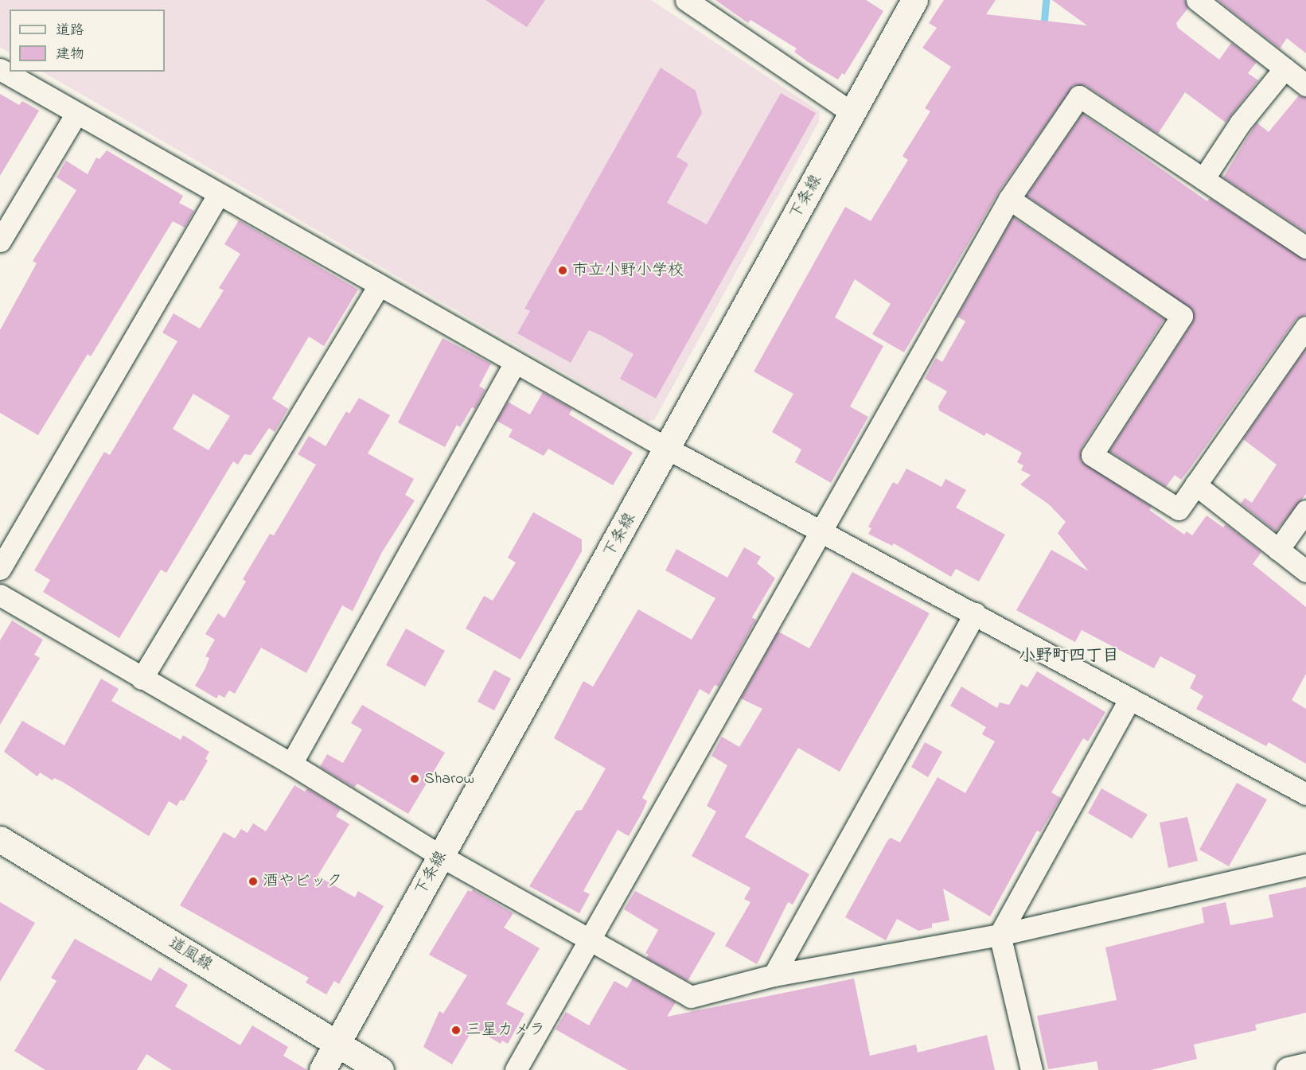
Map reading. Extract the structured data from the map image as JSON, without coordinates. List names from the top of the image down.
{
  "streets": {
    "street": ["下条線", "道風線"]
  },
  "crossings": [
    ["下条線", "道風線"]
  ],
  "districts": ["小野町四丁目"],
  "places": [
    "市立小野小学校",
    "Sharow",
    "酒やビック",
    "三星カメラ"
  ],
  "legend": ["道路", "建物"]
}
